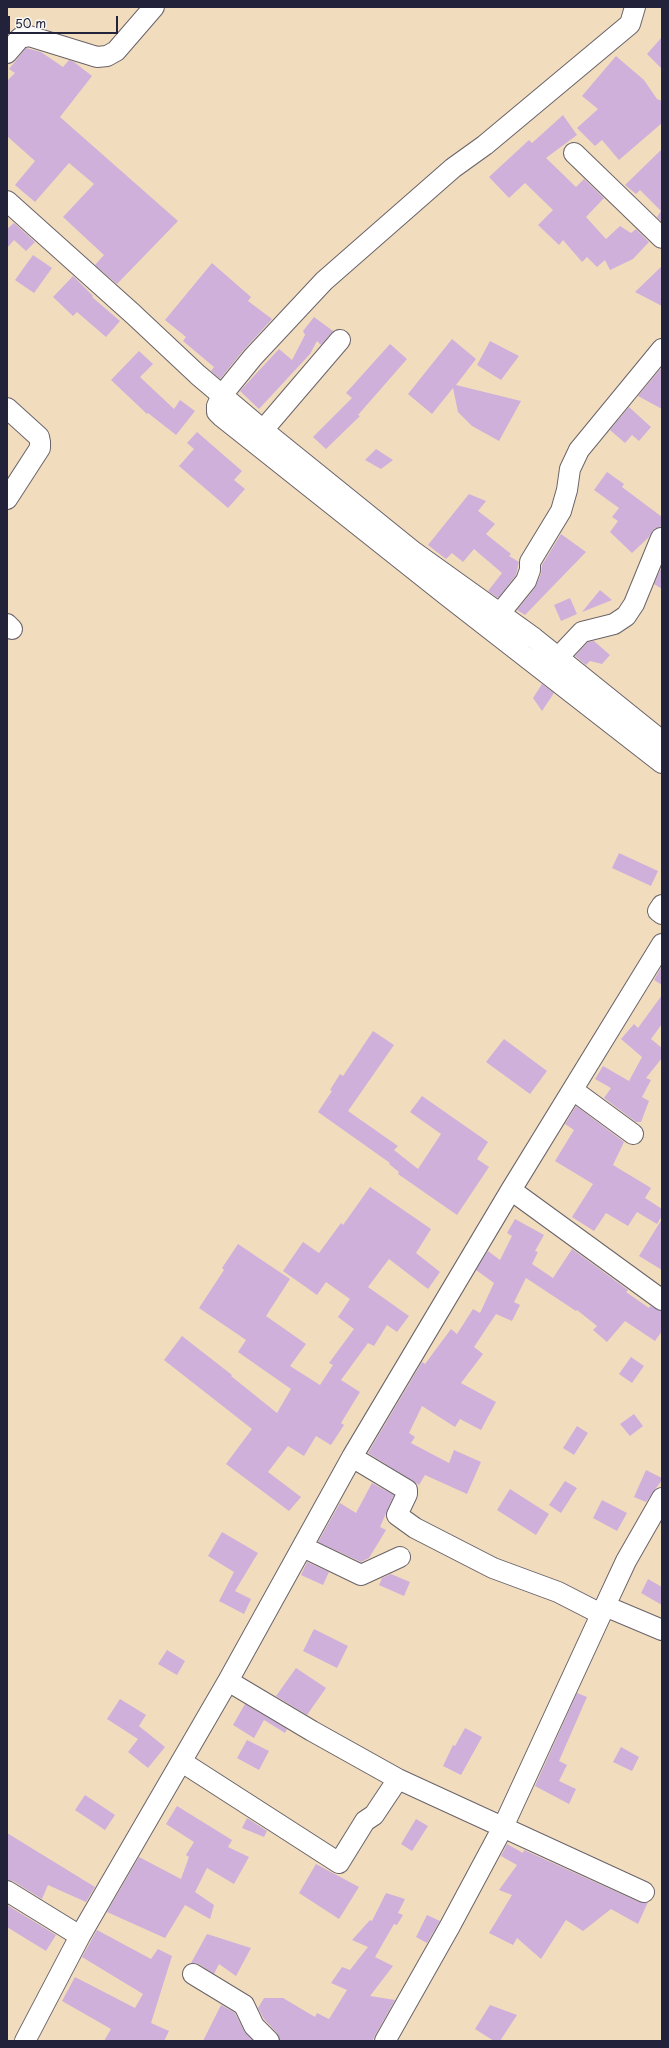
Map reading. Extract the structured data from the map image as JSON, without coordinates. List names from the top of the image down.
{
  "scale_bar": "50 m"
}
